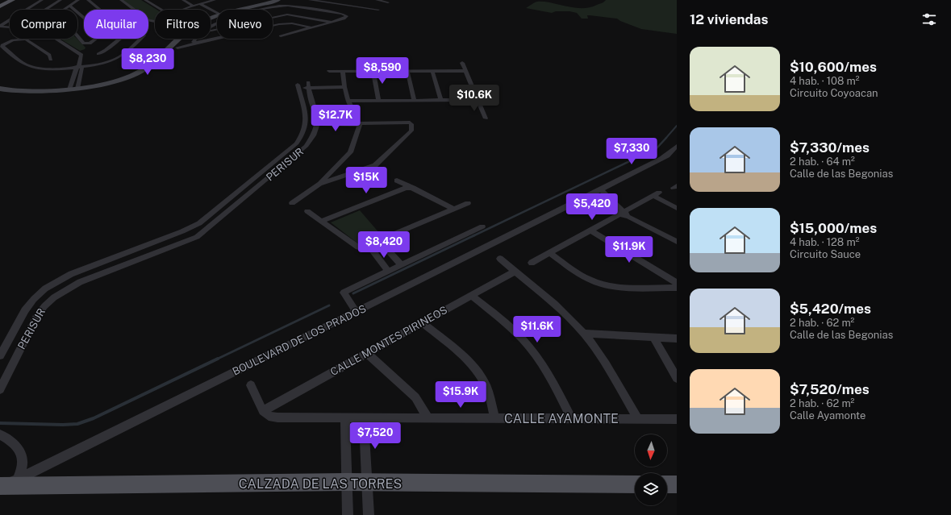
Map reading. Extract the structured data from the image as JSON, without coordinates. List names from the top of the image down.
{
  "streets": {
    "main road": ["CALZADA DE LAS TORRES"],
    "street": [
      "PERISUR",
      "BOULEVARD DE LOS PRADOS",
      "CALLE MONTES PIRINEOS",
      "CALLE AYAMONTE"
    ]
  },
  "crossings": [
    ["BOULEVARD DE LOS PRADOS", "CALZADA DE LAS TORRES"],
    ["CALLE MONTES PIRINEOS", "CALLE AYAMONTE"]
  ],
  "north": "bottom",
  "page": {
    "heading": "12 viviendas",
    "chip": [
      "Comprar",
      "Alquilar",
      "Filtros",
      "Nuevo"
    ],
    "list": [
      {
        "name": "$10,600/mes",
        "note": "4 hab. · 108 m² · Circuito Coyoacan"
      },
      {
        "name": "$7,330/mes",
        "note": "2 hab. · 64 m² · Calle de las Begonias"
      },
      {
        "name": "$15,000/mes",
        "note": "4 hab. · 128 m² · Circuito Sauce"
      },
      {
        "name": "$5,420/mes",
        "note": "2 hab. · 62 m² · Calle de las Begonias"
      },
      {
        "name": "$7,520/mes",
        "note": "2 hab. · 62 m² · Calle Ayamonte"
      }
    ],
    "price": [
      "$8,230",
      "$8,590",
      "$10.6K",
      "$12.7K",
      "$7,330",
      "$15K",
      "$5,420",
      "$8,420",
      "$11.9K",
      "$11.6K",
      "$15.9K",
      "$7,520"
    ]
  }
}
